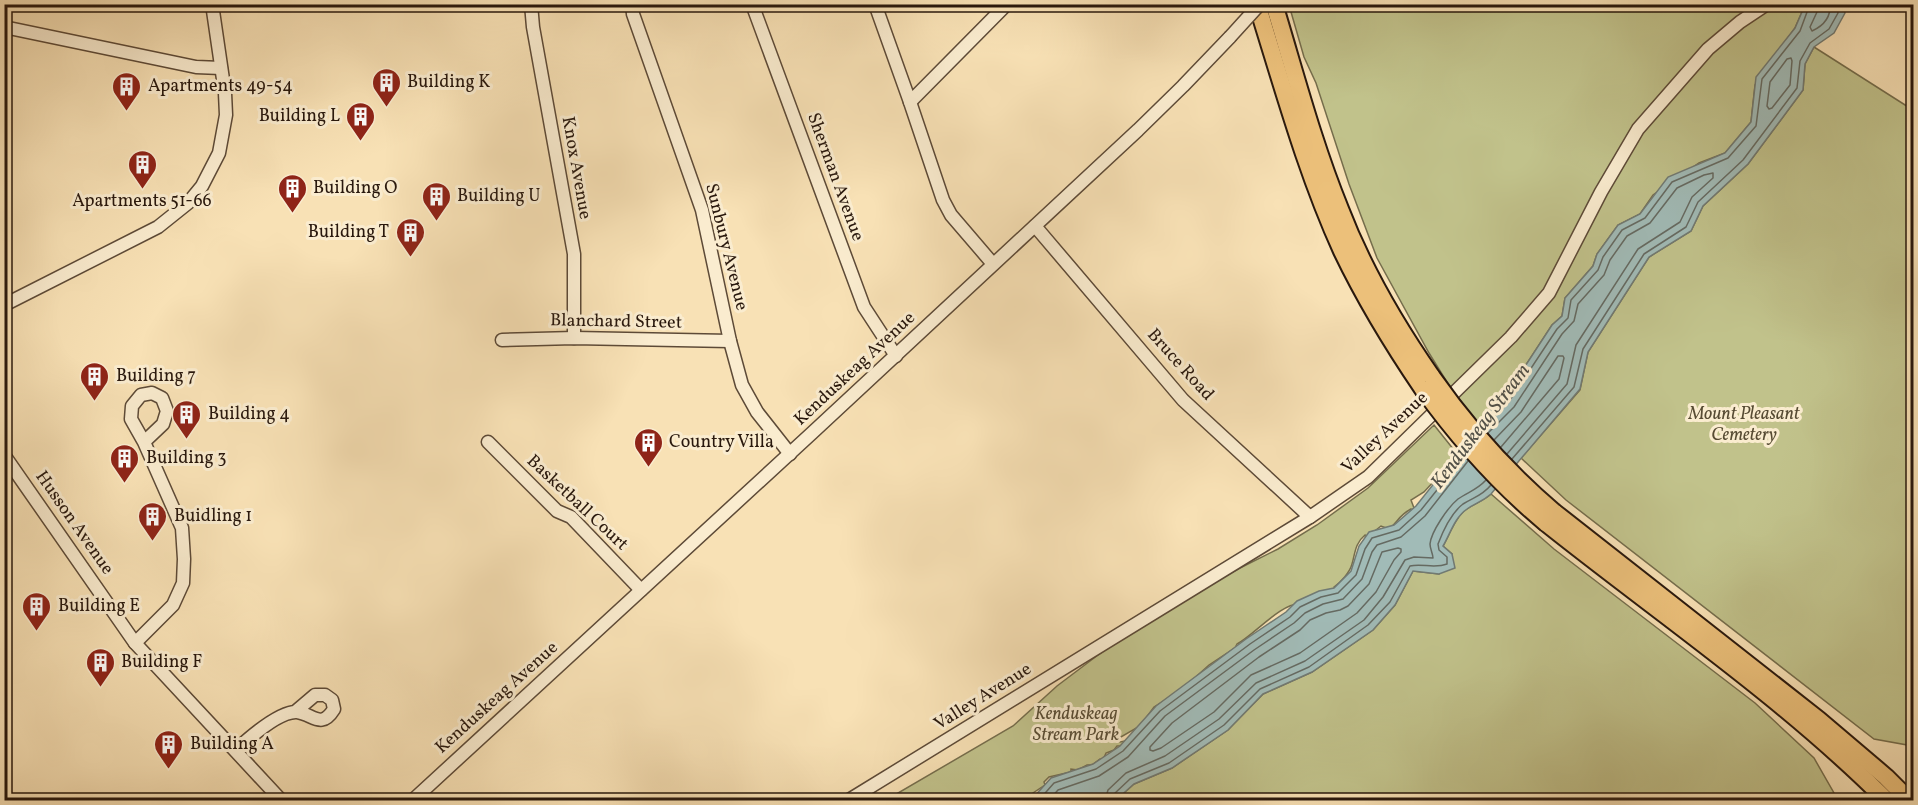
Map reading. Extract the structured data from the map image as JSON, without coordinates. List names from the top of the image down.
{
  "streets": {
    "street": [
      "Knox Avenue",
      "Sherman Avenue",
      "Sunbury Avenue",
      "Blanchard Street",
      "Bruce Road",
      "Kenduskeag Avenue",
      "Valley Avenue",
      "Basketball Court",
      "Husson Avenue"
    ]
  },
  "crossings": [
    ["Knox Avenue", "Blanchard Street"],
    ["Sherman Avenue", "Kenduskeag Avenue"],
    ["Sunbury Avenue", "Blanchard Street"],
    ["Sunbury Avenue", "Kenduskeag Avenue"],
    ["Bruce Road", "Kenduskeag Avenue"],
    ["Bruce Road", "Valley Avenue"],
    ["Kenduskeag Avenue", "Basketball Court"]
  ],
  "water": ["Kenduskeag Stream"],
  "parks": ["Mount Pleasant Cemetery", "Kenduskeag Stream Park"],
  "places": {
    "building": [
      "Building K",
      "Apartments 49-54",
      "Building L",
      "Apartments 51-66",
      "Building O",
      "Building U",
      "Building T",
      "Building 7",
      "Building 4",
      "Country Villa",
      "Building 3",
      "Buidling 1",
      "Building E",
      "Building F",
      "Building A"
    ]
  }
}
